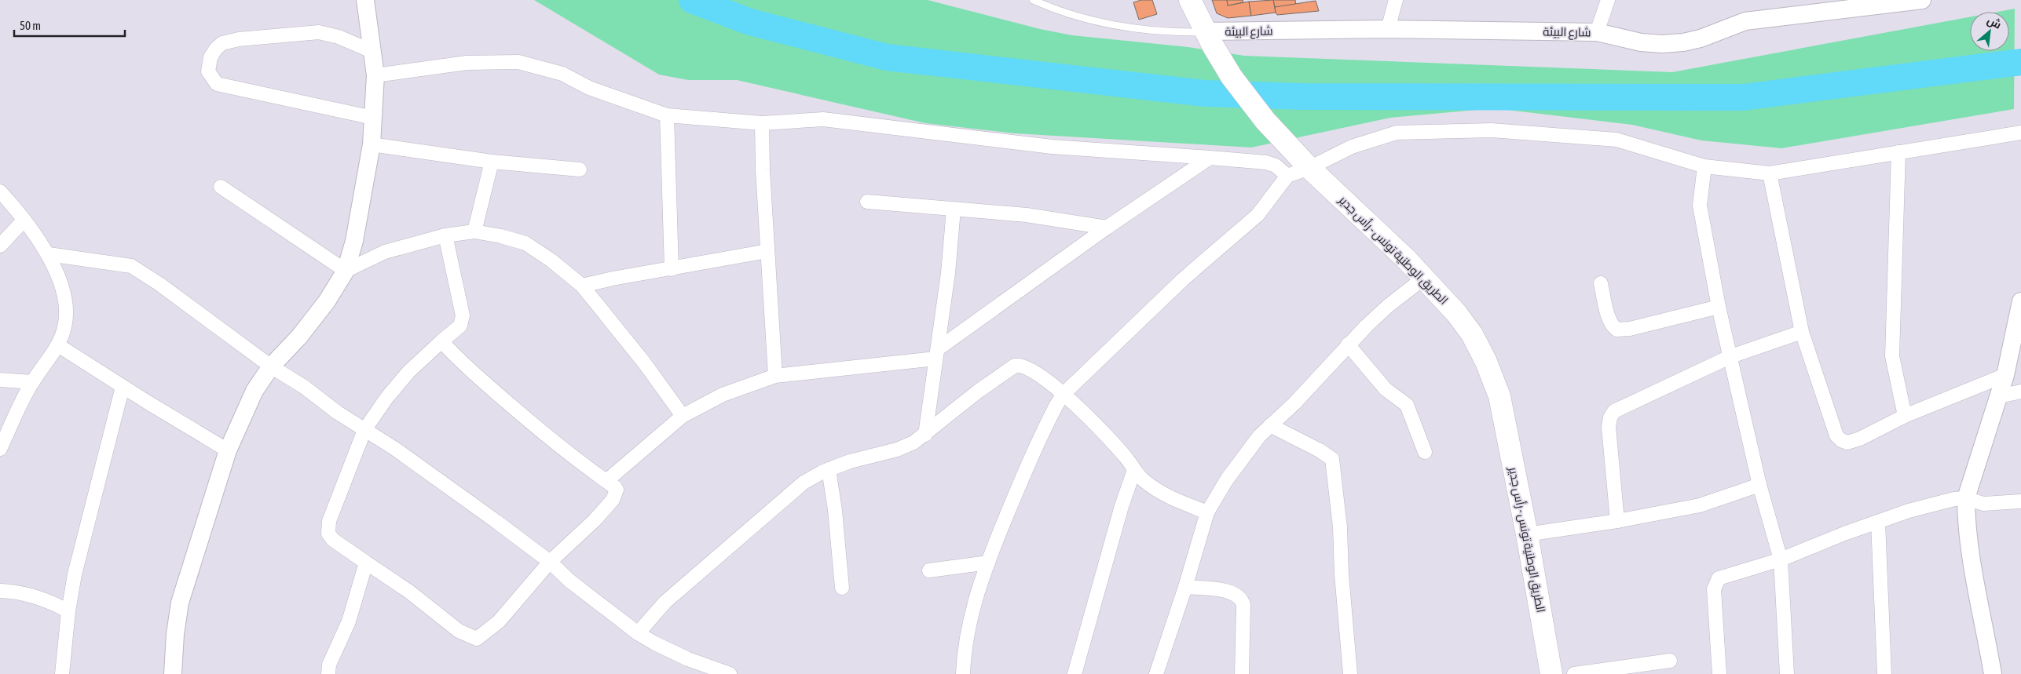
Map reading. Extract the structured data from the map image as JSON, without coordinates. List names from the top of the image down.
{
  "streets": {
    "main road": ["الطريق الوطنية تونس - رأس جدير"],
    "street": ["شارع البيئة"]
  },
  "crossings": [
    ["شارع البيئة", "الطريق الوطنية تونس - رأس جدير"]
  ],
  "scale_bar": "50 m",
  "north": "top right"
}
